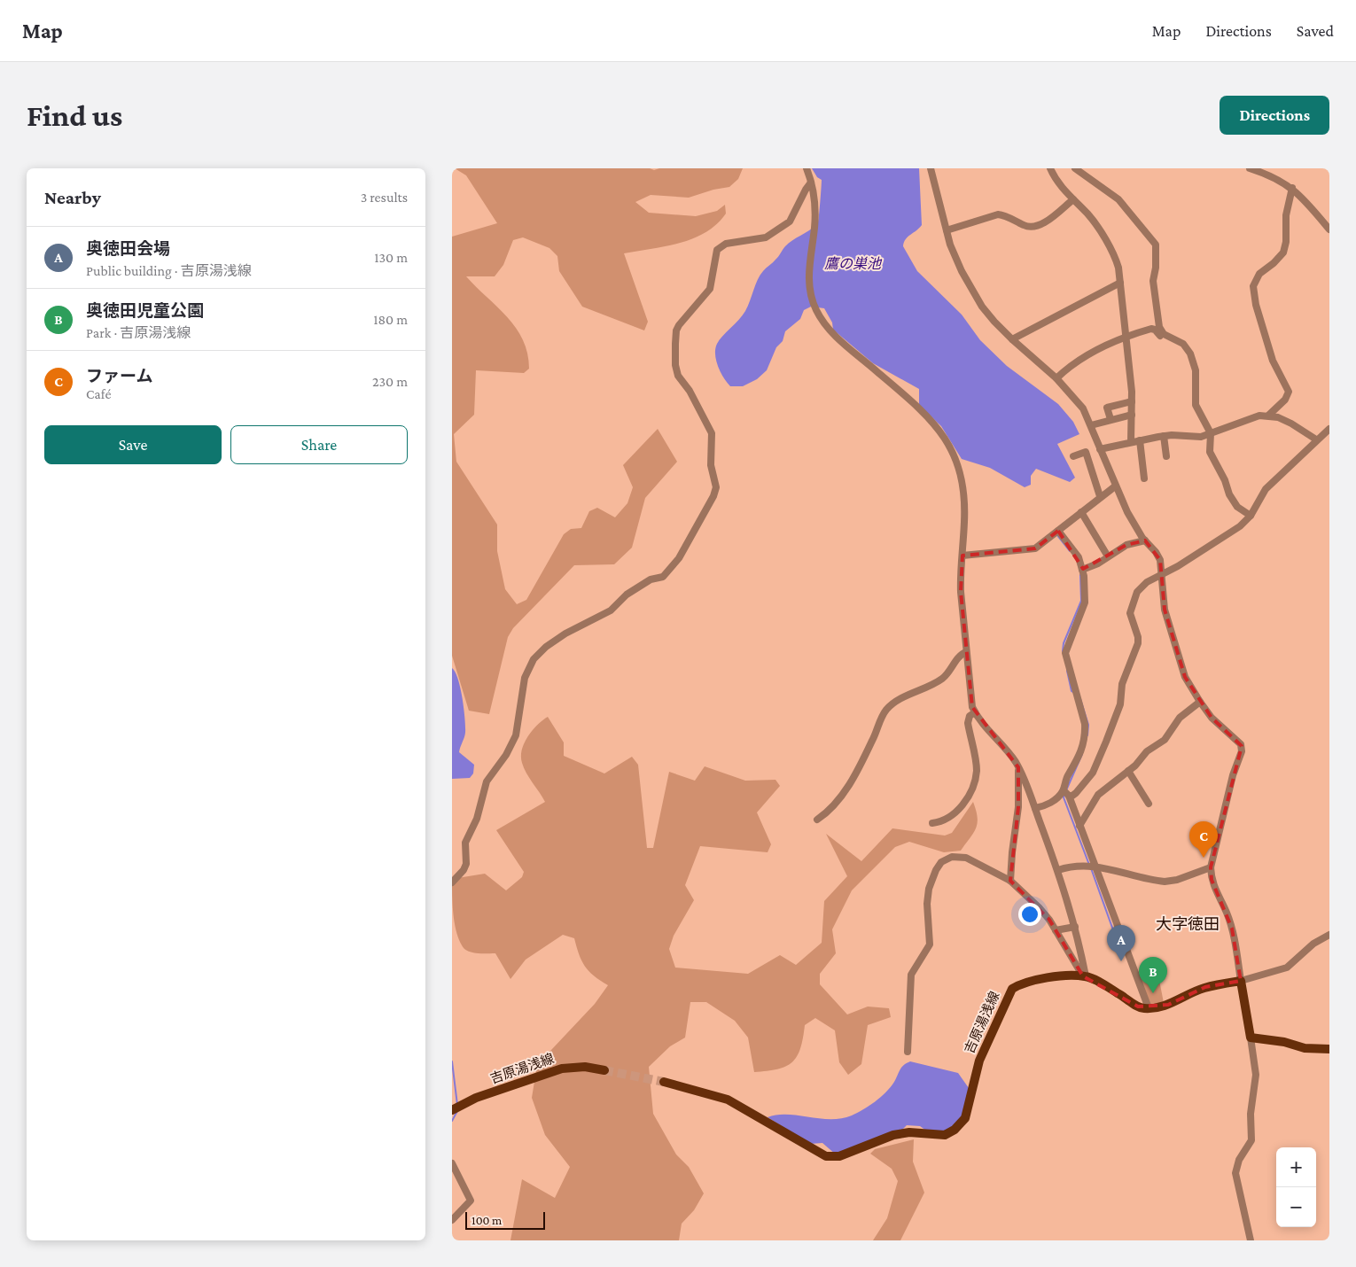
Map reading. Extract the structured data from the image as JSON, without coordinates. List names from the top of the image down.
{
  "streets": {
    "main road": ["吉原湯浅線"]
  },
  "districts": ["大字徳田"],
  "water": ["鷹の巣池"],
  "scale_bar": "100 m",
  "page": {
    "header": "Map",
    "nav": ["Map", "Directions", "Saved"],
    "buttons": [
      "Directions",
      ["Save", "Share"]
    ],
    "title": "Find us",
    "heading": ["Nearby", "3 results"],
    "list": [
      {
        "mark": "A",
        "name": "奥徳田会場",
        "note": "Public building · 吉原湯浅線",
        "value": "130 m"
      },
      {
        "mark": "B",
        "name": "奥徳田児童公園",
        "note": "Park · 吉原湯浅線",
        "value": "180 m"
      },
      {
        "mark": "C",
        "name": "ファーム",
        "note": "Café",
        "value": "230 m"
      }
    ],
    "pins": ["C", "A", "B"],
    "map_buttons": ["+", "−"],
    "scale": "100 m"
  }
}
